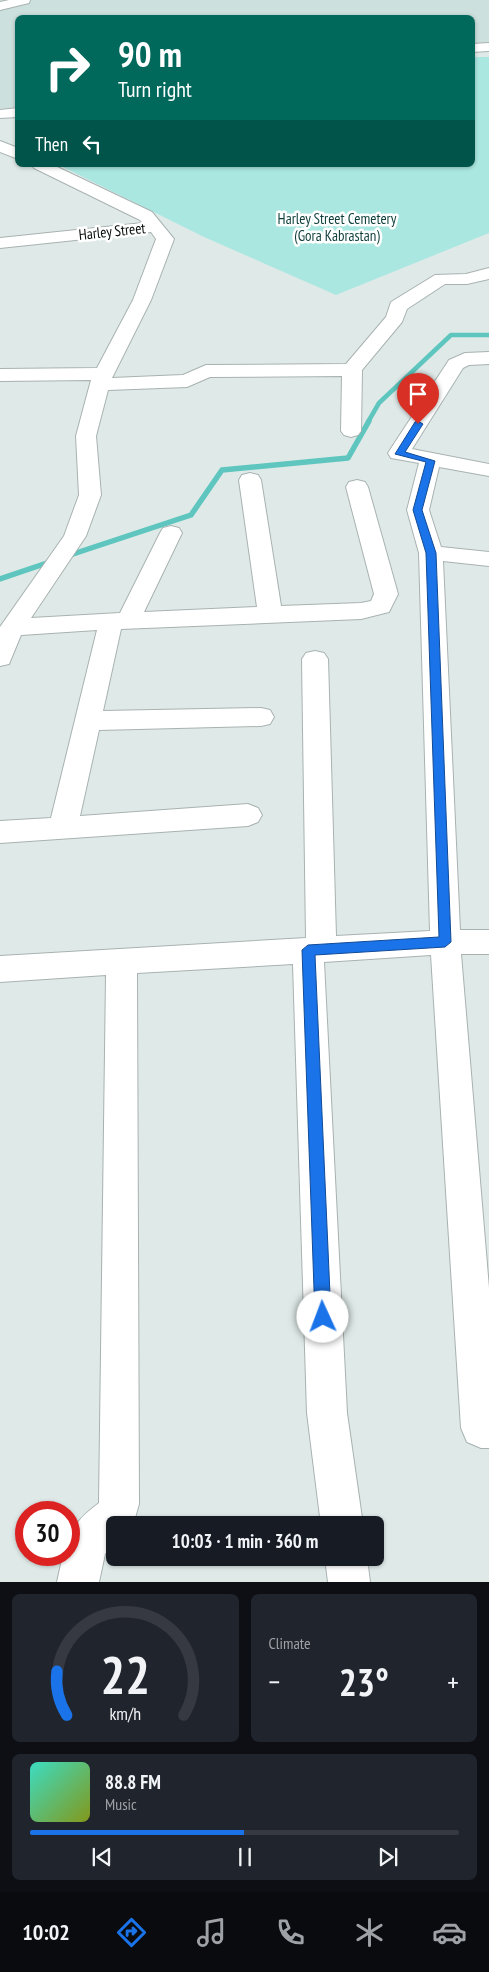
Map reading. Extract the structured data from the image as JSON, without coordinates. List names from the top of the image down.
{
  "streets": {
    "street": ["Harley Street"]
  },
  "parks": ["Harley Street Cemetery (Gora Kabrastan)"],
  "page": {
    "turn": ["90 m", "Turn right"],
    "then": "Then",
    "limit": "30",
    "trip": "10:03 · 1 min · 360 m",
    "tile": "Climate",
    "heat": ["−", "23°", "+"],
    "song": ["88.8 FM", "Music"],
    "tabs": "10:02",
    "gauge": ["22", "km/h"]
  }
}
